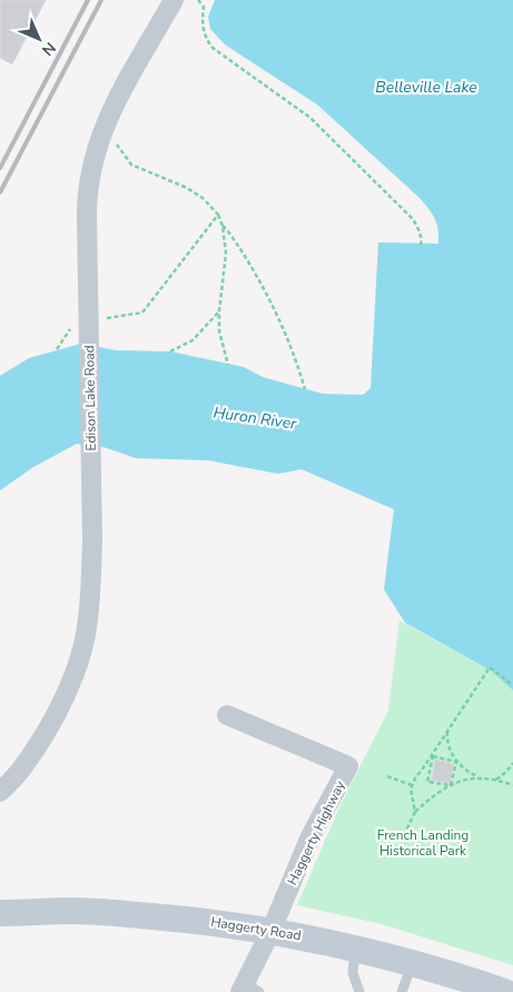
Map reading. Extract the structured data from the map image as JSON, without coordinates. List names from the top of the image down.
{
  "streets": {
    "main road": ["Haggerty Road"],
    "street": ["Edison Lake Road", "Haggerty Highway"]
  },
  "crossings": [
    ["Haggerty Highway", "Haggerty Road"]
  ],
  "water": ["Belleville Lake", "Huron River"],
  "parks": ["French Landing Historical Park"],
  "north": "bottom right"
}
